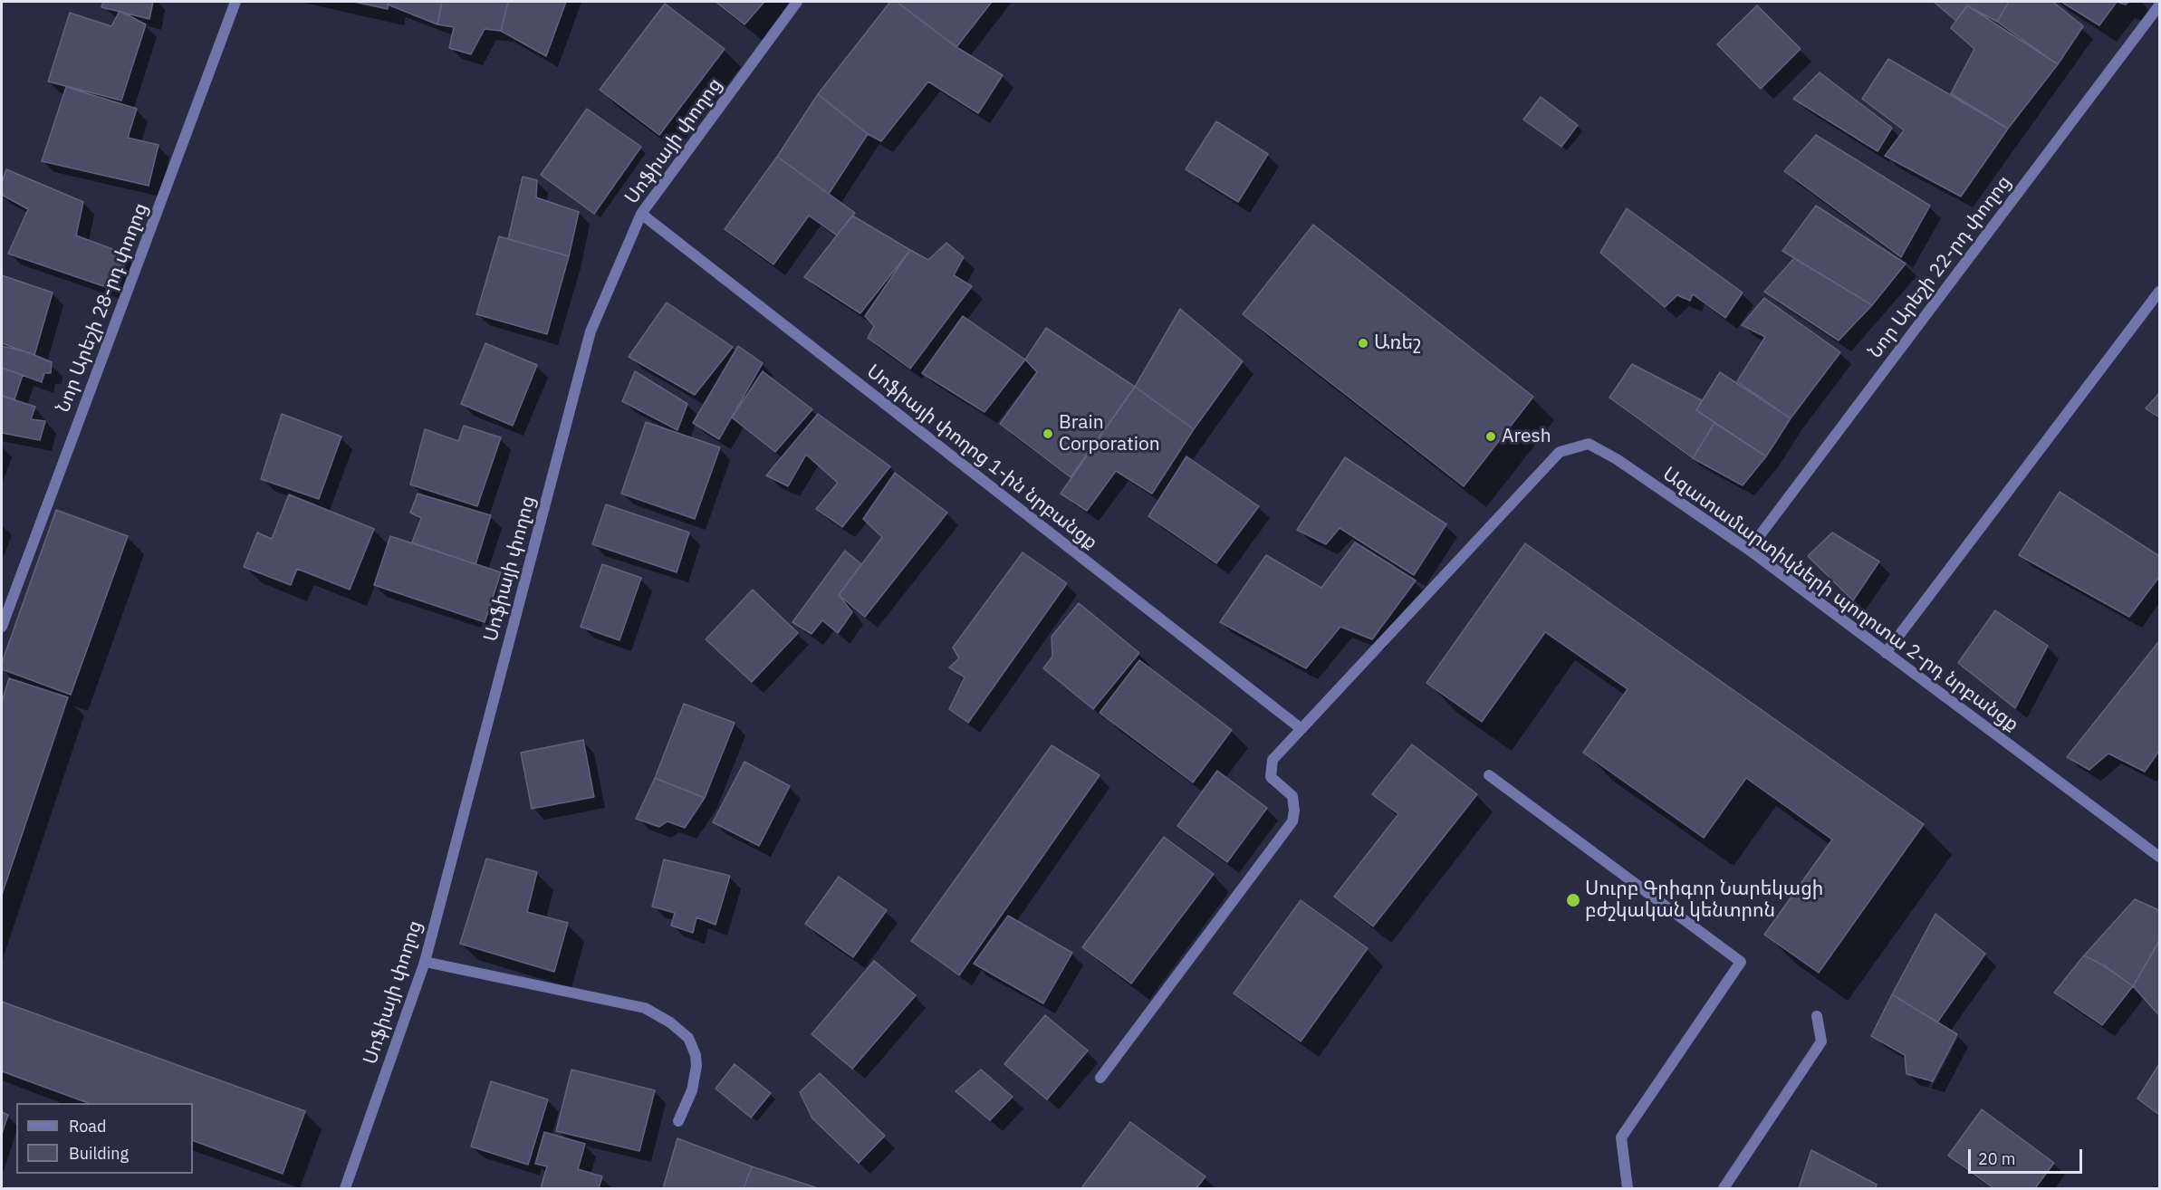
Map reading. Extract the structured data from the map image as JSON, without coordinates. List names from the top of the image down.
{
  "streets": {
    "street": [
      "Սոֆիայի փողոց",
      "Նոր Արեշի 22-րդ փողոց",
      "Նոր Արեշի 28-րդ փողոց",
      "Սոֆիայի փողոց 1-ին նրբանցք",
      "Ազատամարտիկների պողոտա 2-րդ նրբանցք"
    ]
  },
  "crossings": [
    ["Սոֆիայի փողոց", "Սոֆիայի փողոց 1-ին նրբանցք"],
    ["Նոր Արեշի 22-րդ փողոց", "Ազատամարտիկների պողոտա 2-րդ նրբանցք"],
    ["Սոֆիայի փողոց 1-ին նրբանցք", "Ազատամարտիկների պողոտա 2-րդ նրբանցք"]
  ],
  "places": [
    "Առեշ",
    "Brain Corporation",
    "Aresh",
    "Սուրբ Գրիգոր Նարեկացի բժշկական կենտրոն"
  ],
  "legend": ["Road", "Building"],
  "scale_bar": "20 m"
}
